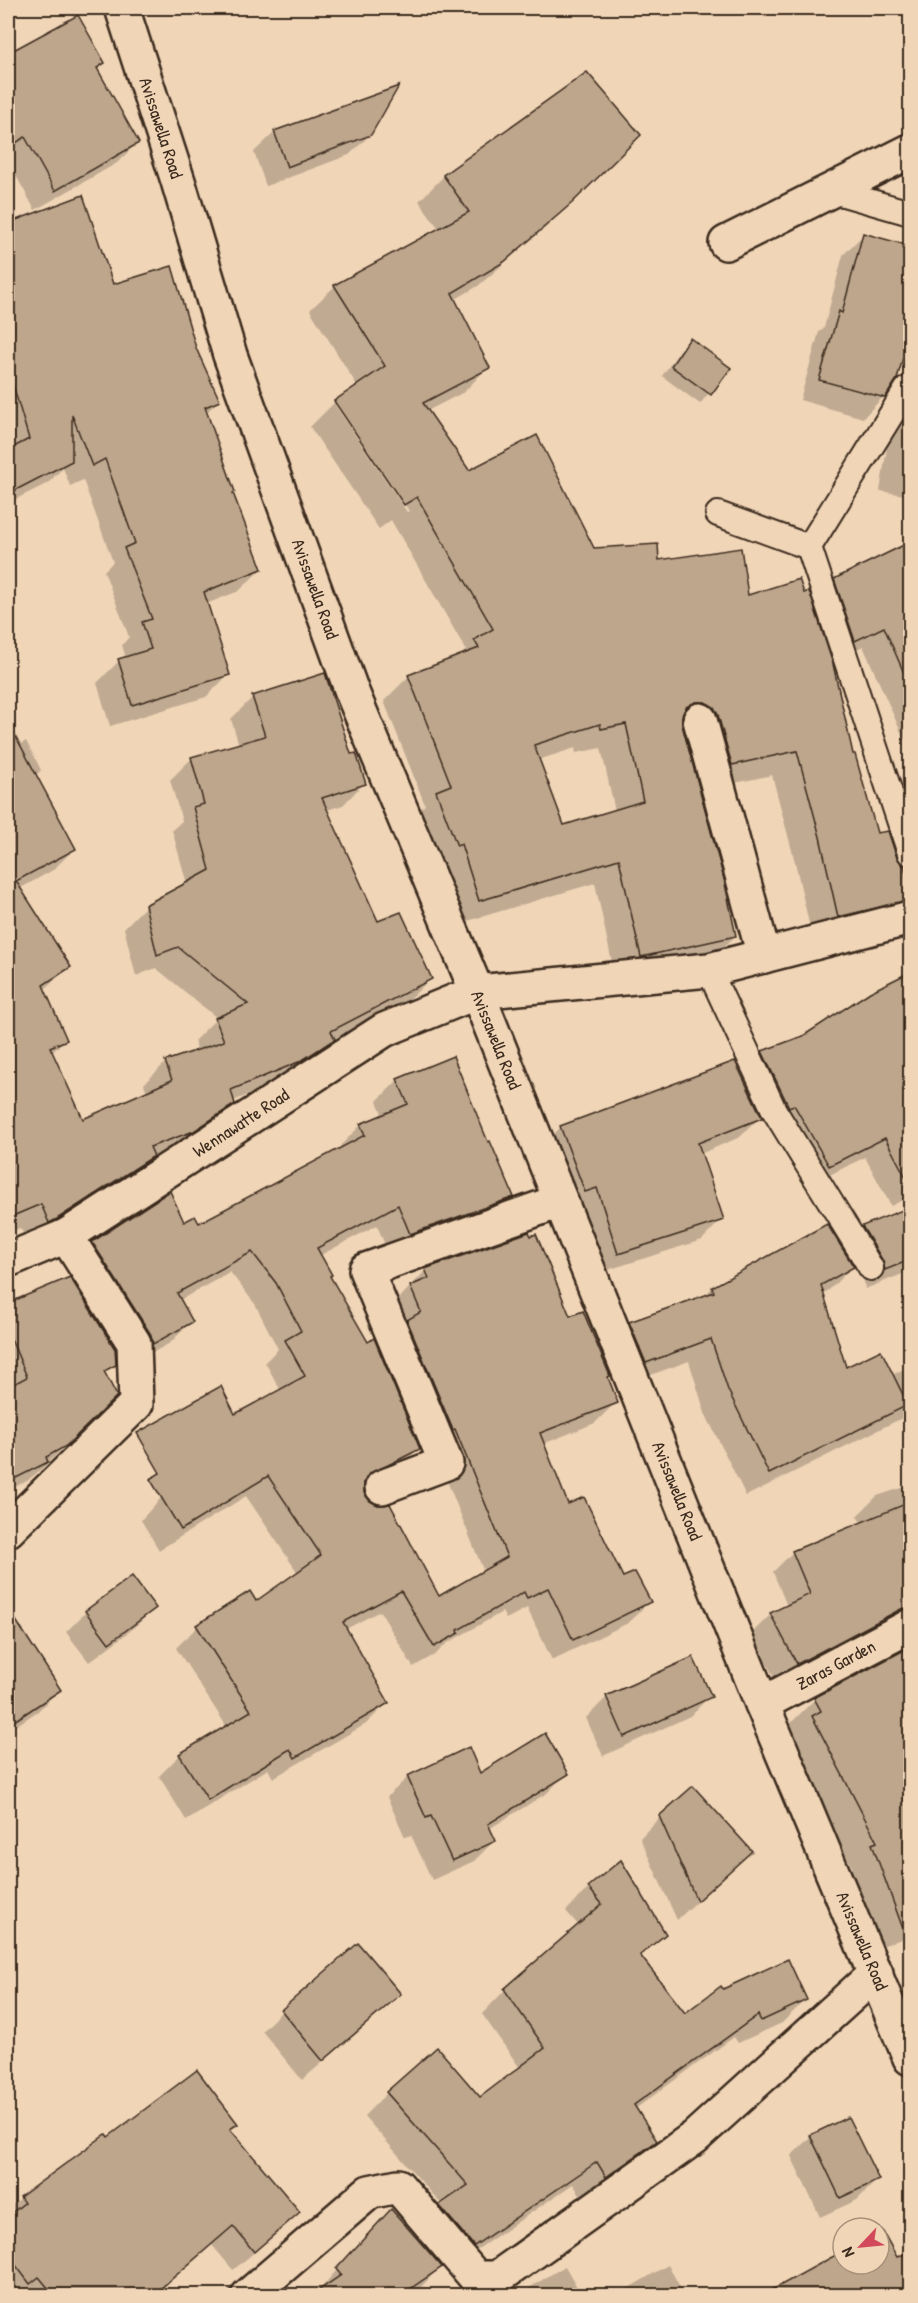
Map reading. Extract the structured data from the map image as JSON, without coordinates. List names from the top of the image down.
{
  "streets": {
    "street": ["Avissawella Road", "Wennawatte Road", "Zaras Garden"]
  },
  "crossings": [
    ["Avissawella Road", "Wennawatte Road"],
    ["Avissawella Road", "Zaras Garden"]
  ],
  "north": "bottom left"
}
